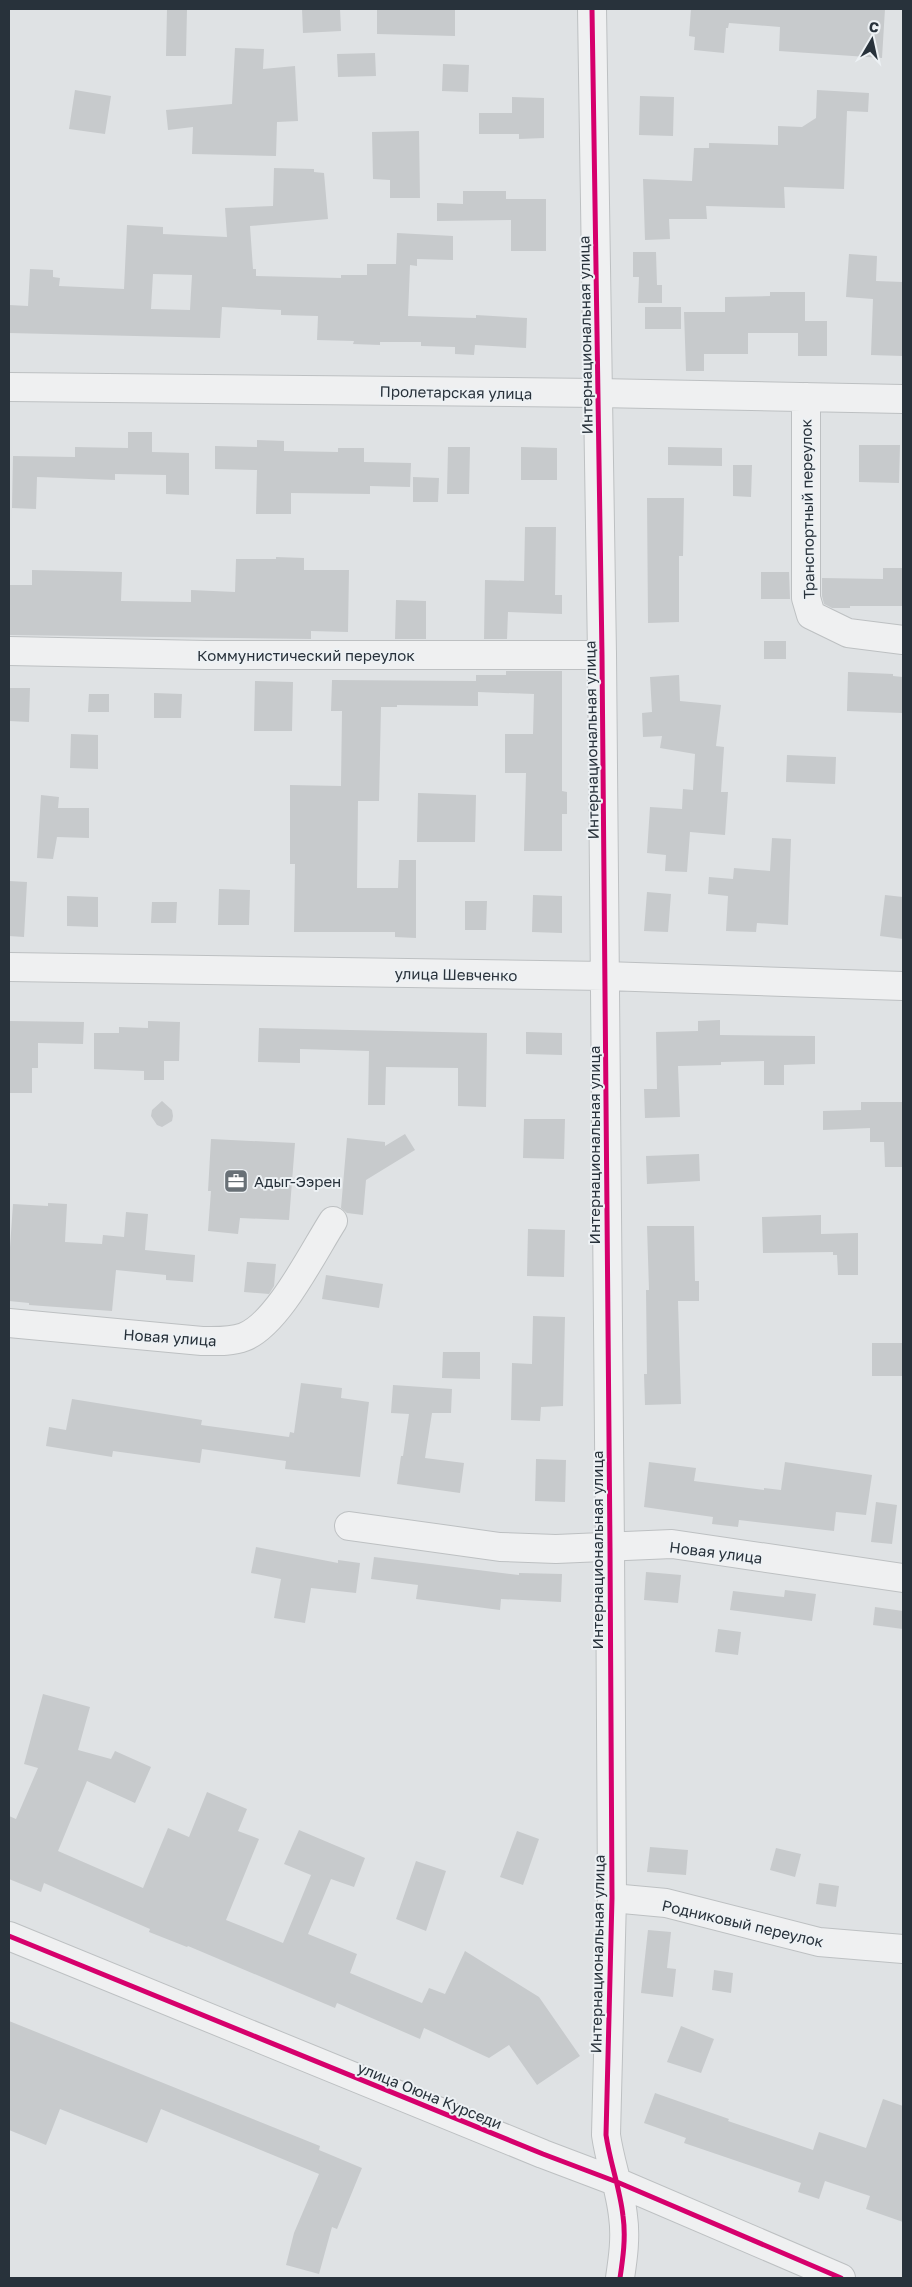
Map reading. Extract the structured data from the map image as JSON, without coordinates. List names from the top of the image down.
{
  "streets": {
    "street": [
      "Интернациональная улица",
      "Пролетарская улица",
      "Транспортный переулок",
      "Коммунистический переулок",
      "улица Шевченко",
      "Новая улица",
      "Родниковый переулок",
      "улица Оюна Курседи"
    ]
  },
  "crossings": [
    ["Интернациональная улица", "Пролетарская улица"],
    ["Интернациональная улица", "Коммунистический переулок"],
    ["Интернациональная улица", "улица Шевченко"],
    ["Интернациональная улица", "Новая улица"],
    ["Интернациональная улица", "Родниковый переулок"],
    ["Интернациональная улица", "улица Оюна Курседи"],
    ["Пролетарская улица", "Транспортный переулок"]
  ],
  "places": {
    "office": ["Адыг-Ээрен"]
  },
  "north": "top"
}
